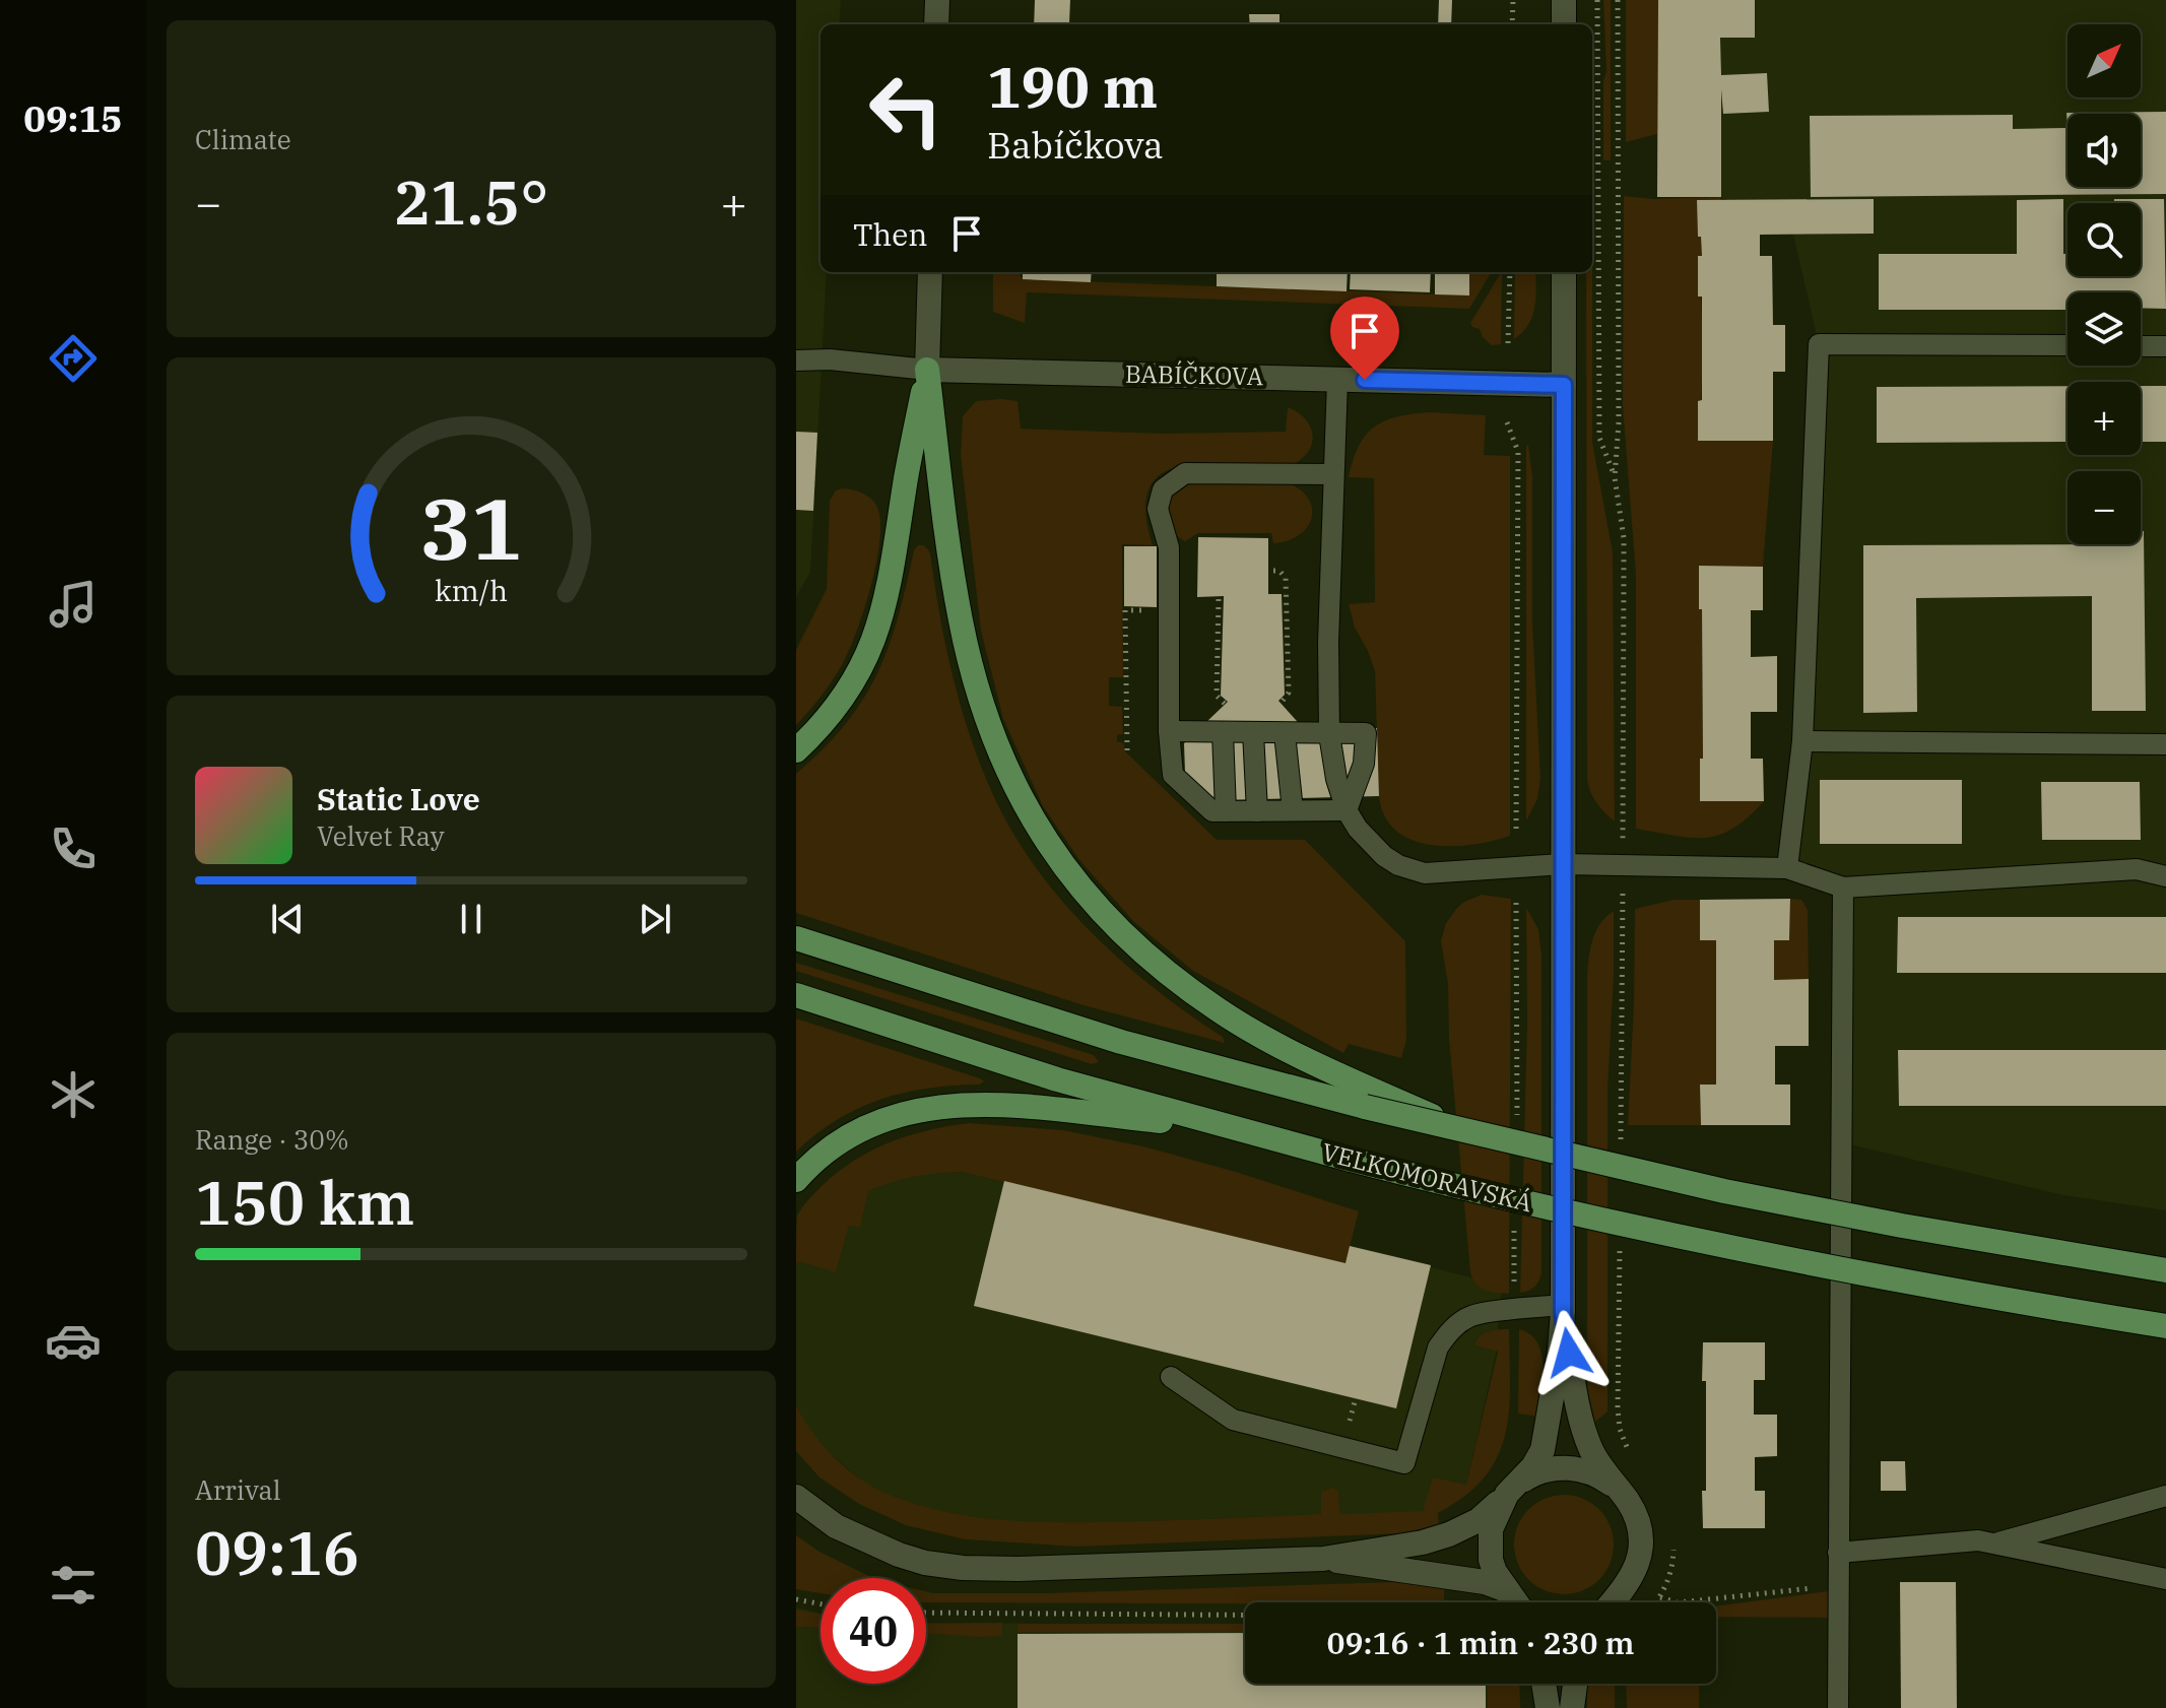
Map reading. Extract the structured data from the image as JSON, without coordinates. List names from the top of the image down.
{
  "streets": {
    "main road": ["VELKOMORAVSKÁ"],
    "street": ["BABÍČKOVA"]
  },
  "north": "top right",
  "page": {
    "tabs": "09:15",
    "tile": [
      "Climate",
      ["Range · 30%", "150 km"],
      ["Arrival", "09:16"]
    ],
    "map_buttons": ["+", "−"],
    "turn": ["190 m", "Babíčkova"],
    "heat": ["−", "21.5°", "+"],
    "then": "Then",
    "song": ["Static Love", "Velvet Ray"],
    "limit": "40",
    "trip": "09:16 · 1 min · 230 m",
    "gauge": ["31", "km/h"]
  }
}
